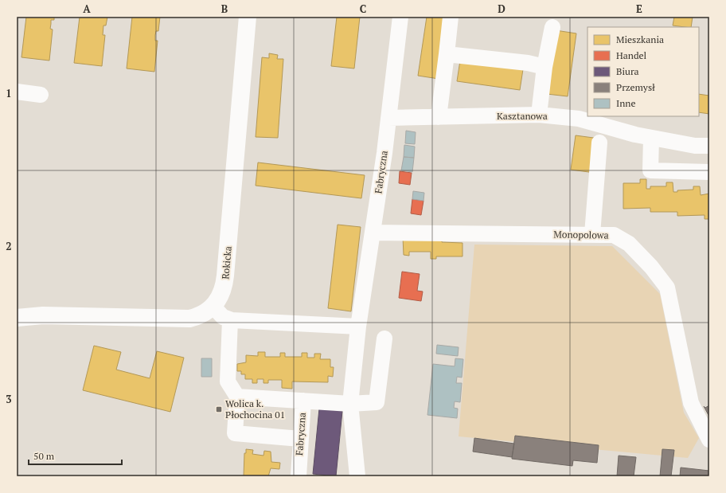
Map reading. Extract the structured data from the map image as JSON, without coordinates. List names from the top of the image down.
{
  "streets": {
    "main road": ["Rokicka"],
    "street": ["Kasztanowa", "Fabryczna", "Monopolowa"]
  },
  "crossings": [
    ["Kasztanowa", "Fabryczna"],
    ["Fabryczna", "Monopolowa"]
  ],
  "places": {
    "transit": ["Wolica k. Płochocina 01"]
  },
  "legend": [
    "Mieszkania",
    "Handel",
    "Biura",
    "Przemysł",
    "Inne"
  ],
  "scale_bar": "50 m",
  "grid": {
    "columns": [
      "A",
      "B",
      "C",
      "D",
      "E"
    ],
    "rows": ["1", "2", "3"]
  }
}
